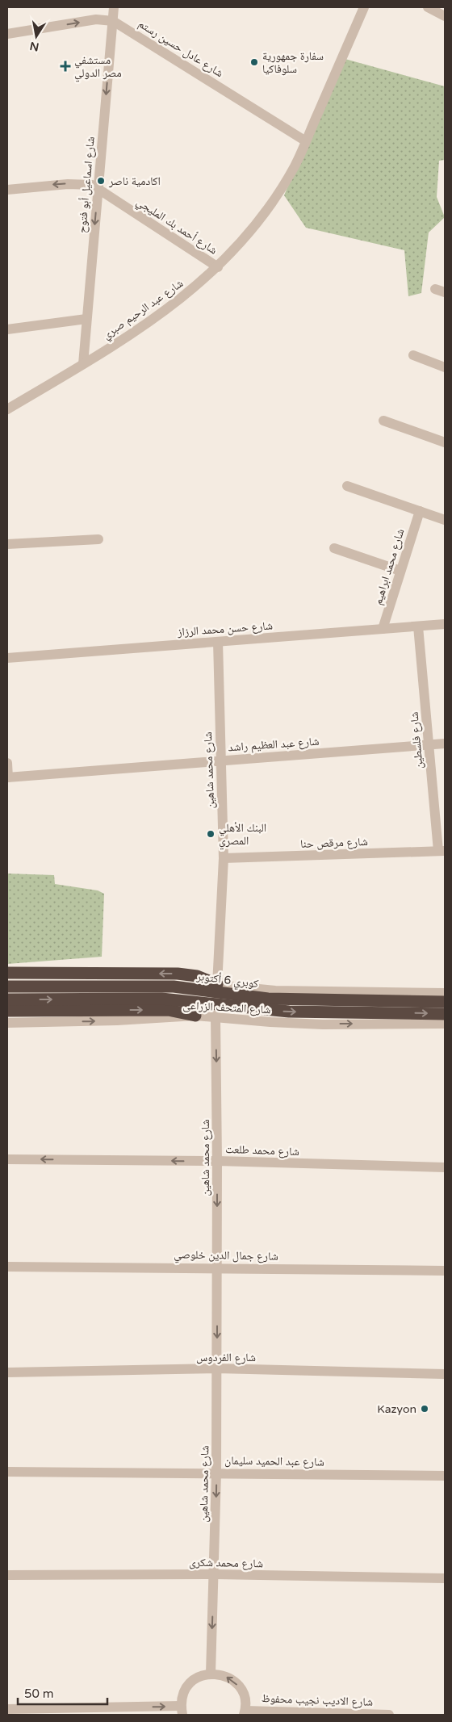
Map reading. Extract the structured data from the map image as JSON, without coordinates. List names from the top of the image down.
{
  "streets": {
    "highway": ["كوبري 6 أكتوبر"],
    "street": [
      "شارع عادل حسين رستم",
      "شارع اسماعيل أبو فتوح",
      "شارع أحمد بك المليجي",
      "شارع عبد الرحيم صبري",
      "شارع محمد ابراهيم",
      "شارع حسن محمد الرزاز",
      "شارع فلسطين",
      "شارع عبد العظيم راشد",
      "شارع محمد شاهين",
      "شارع مرقص حنا",
      "شارع المتحف الزراعى",
      "شارع محمد طلعت",
      "شارع جمال الدين خلوصي",
      "شارع الفردوس",
      "شارع عبد الحميد سليمان",
      "شارع محمد شكرى",
      "شارع الاديب نجيب محفوظ"
    ]
  },
  "crossings": [
    ["شارع عادل حسين رستم", "شارع اسماعيل أبو فتوح"],
    ["شارع عادل حسين رستم", "شارع عبد الرحيم صبري"],
    ["شارع اسماعيل أبو فتوح", "شارع أحمد بك المليجي"],
    ["شارع اسماعيل أبو فتوح", "شارع عبد الرحيم صبري"],
    ["شارع أحمد بك المليجي", "شارع عبد الرحيم صبري"],
    ["شارع محمد ابراهيم", "شارع حسن محمد الرزاز"],
    ["شارع حسن محمد الرزاز", "شارع فلسطين"],
    ["شارع حسن محمد الرزاز", "شارع محمد شاهين"],
    ["شارع فلسطين", "شارع عبد العظيم راشد"],
    ["شارع فلسطين", "شارع مرقص حنا"],
    ["شارع عبد العظيم راشد", "شارع محمد شاهين"],
    ["شارع محمد شاهين", "شارع مرقص حنا"],
    ["شارع محمد شاهين", "شارع المتحف الزراعى"],
    ["شارع محمد شاهين", "شارع محمد طلعت"],
    ["شارع محمد شاهين", "شارع جمال الدين خلوصي"],
    ["شارع محمد شاهين", "شارع الفردوس"],
    ["شارع محمد شاهين", "شارع عبد الحميد سليمان"],
    ["شارع محمد شاهين", "شارع محمد شكرى"]
  ],
  "one_way": [
    "شارع اسماعيل أبو فتوح",
    "شارع أحمد بك المليجي",
    "شارع محمد شاهين",
    "شارع محمد طلعت"
  ],
  "places": {
    "other": [
      "سفارة جمهورية سلوفاكيا",
      "اكادمية ناصر",
      "البنك الأهلي المصري",
      "Kazyon"
    ],
    "health": ["مستشفي مصر الدولي"]
  },
  "scale_bar": "50 m",
  "north": "bottom"
}
